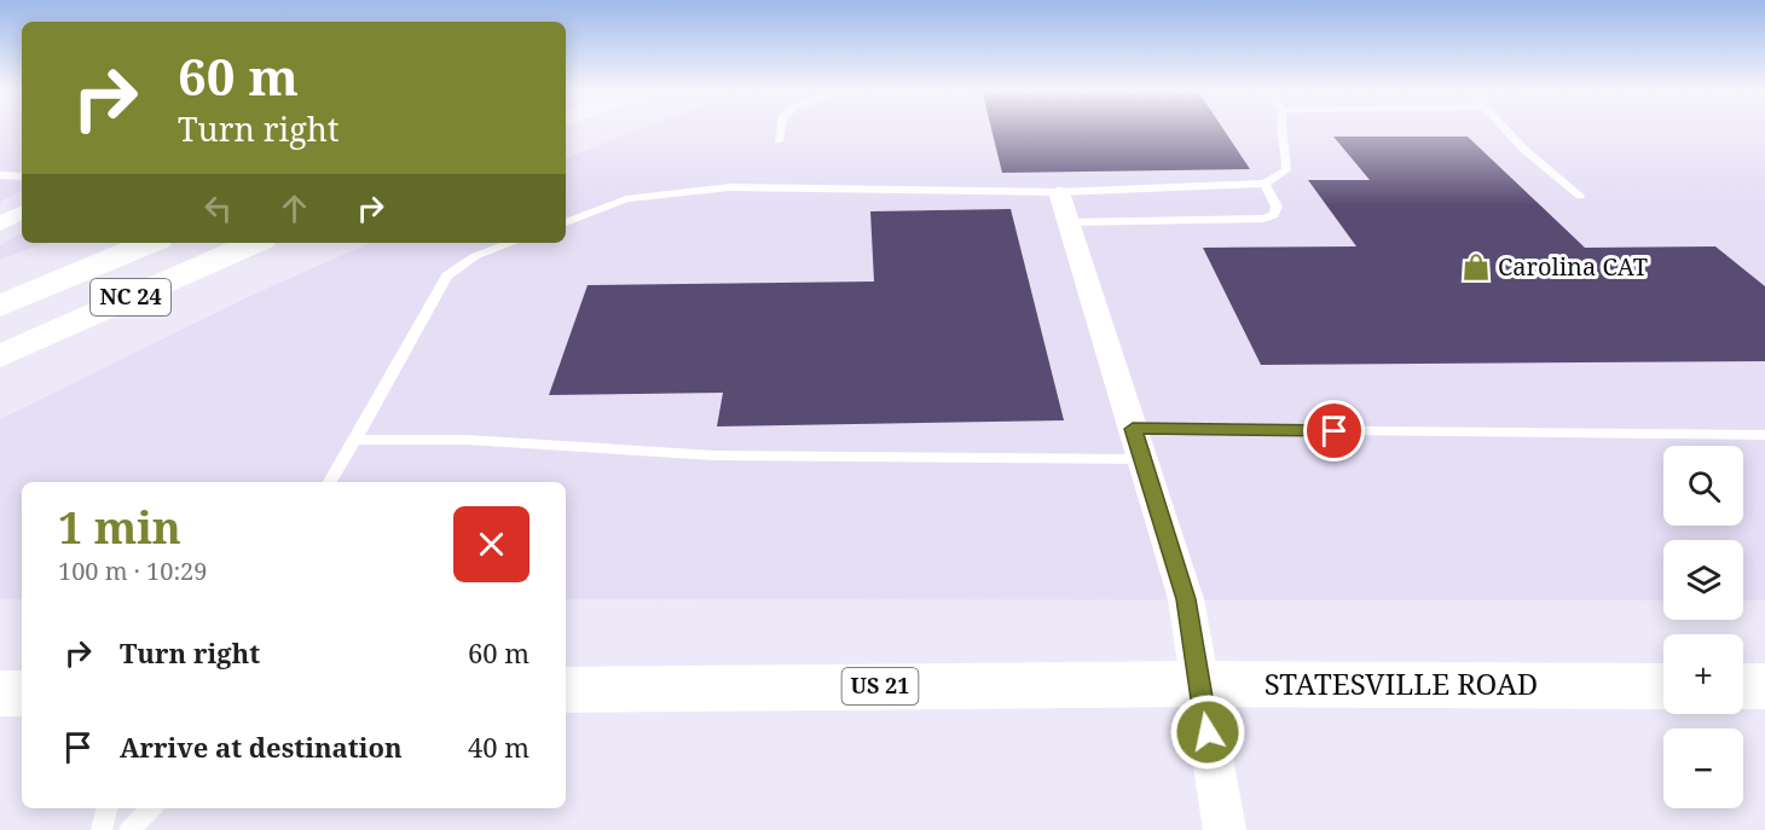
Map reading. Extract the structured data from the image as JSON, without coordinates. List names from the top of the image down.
{
  "streets": {
    "main road": ["NC 24", "STATESVILLE ROAD", "US 21"]
  },
  "places": {
    "shop": ["Carolina CAT"]
  },
  "page": {
    "turn": ["60 m", "Turn right"],
    "map_buttons": ["+", "−"],
    "heading": ["1 min", "100 m · 10:29"],
    "list": [
      {
        "name": "Turn right",
        "value": "60 m"
      },
      {
        "name": "Arrive at destination",
        "value": "40 m"
      }
    ]
  }
}
